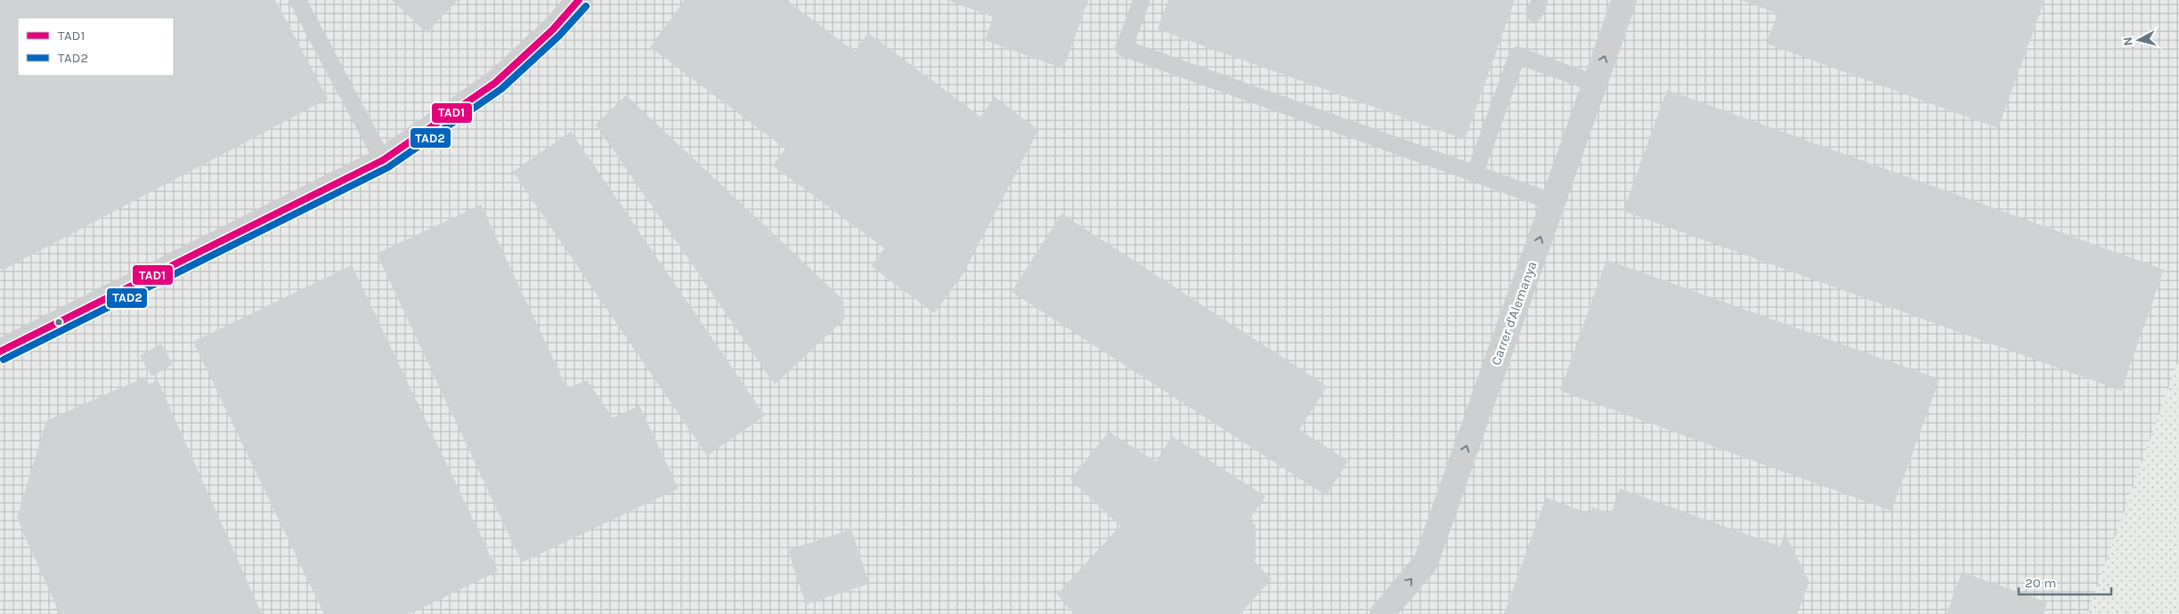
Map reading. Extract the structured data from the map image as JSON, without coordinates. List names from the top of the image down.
{
  "streets": {
    "street": ["Carrer d'Alemanya"]
  },
  "one_way": ["Carrer d'Alemanya"],
  "lines": ["transit line TAD1", "transit line TAD2"],
  "legend": ["TAD1", "TAD2"],
  "scale_bar": "20 m",
  "north": "left"
}
